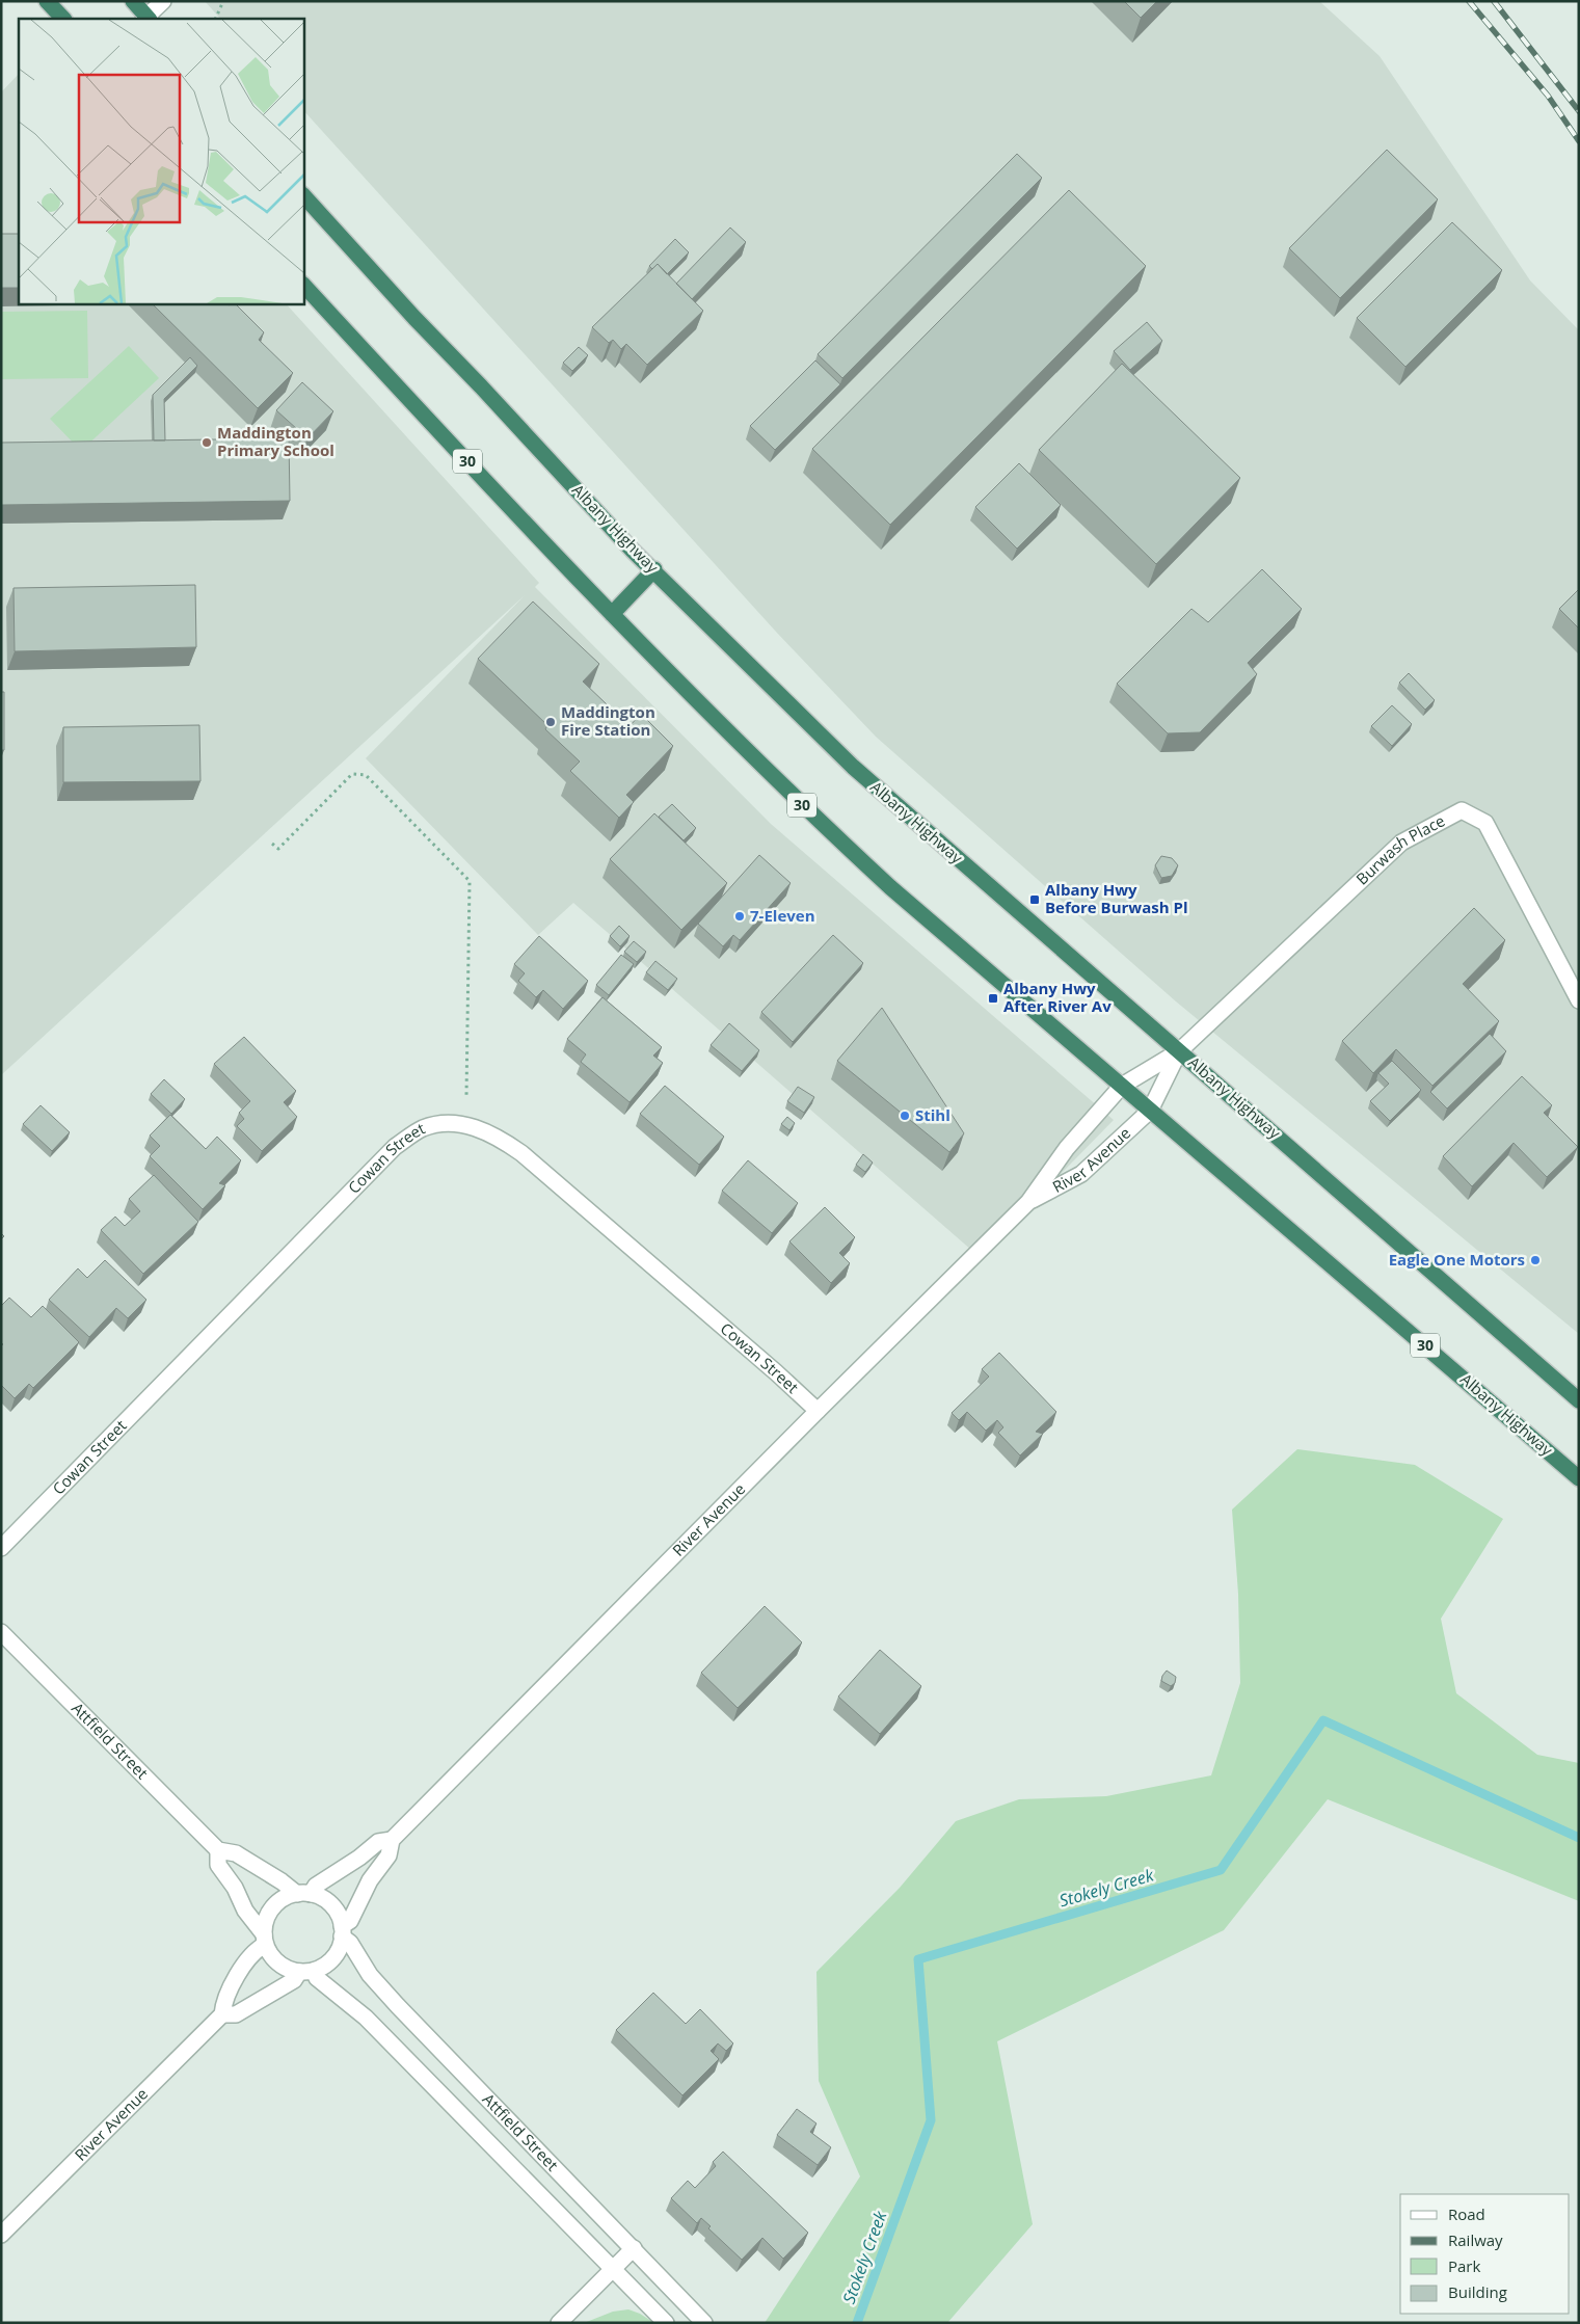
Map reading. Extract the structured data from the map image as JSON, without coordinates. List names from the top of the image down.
{
  "streets": {
    "highway": ["30", "Albany Highway"],
    "street": [
      "Burwash Place",
      "River Avenue",
      "Cowan Street",
      "Attfield Street"
    ]
  },
  "crossings": [
    ["Albany Highway", "Burwash Place"],
    ["Albany Highway", "River Avenue"],
    ["Burwash Place", "River Avenue"],
    ["River Avenue", "Cowan Street"],
    ["River Avenue", "Attfield Street"]
  ],
  "water": ["Stokely Creek"],
  "places": {
    "other": [
      "Maddington Primary School",
      "Maddington Fire Station",
      "7-Eleven",
      "Stihl",
      "Eagle One Motors"
    ],
    "transit": ["Albany Hwy Before Burwash Pl", "Albany Hwy After River Av"]
  },
  "legend": [
    "Road",
    "Railway",
    "Park",
    "Building"
  ]
}
